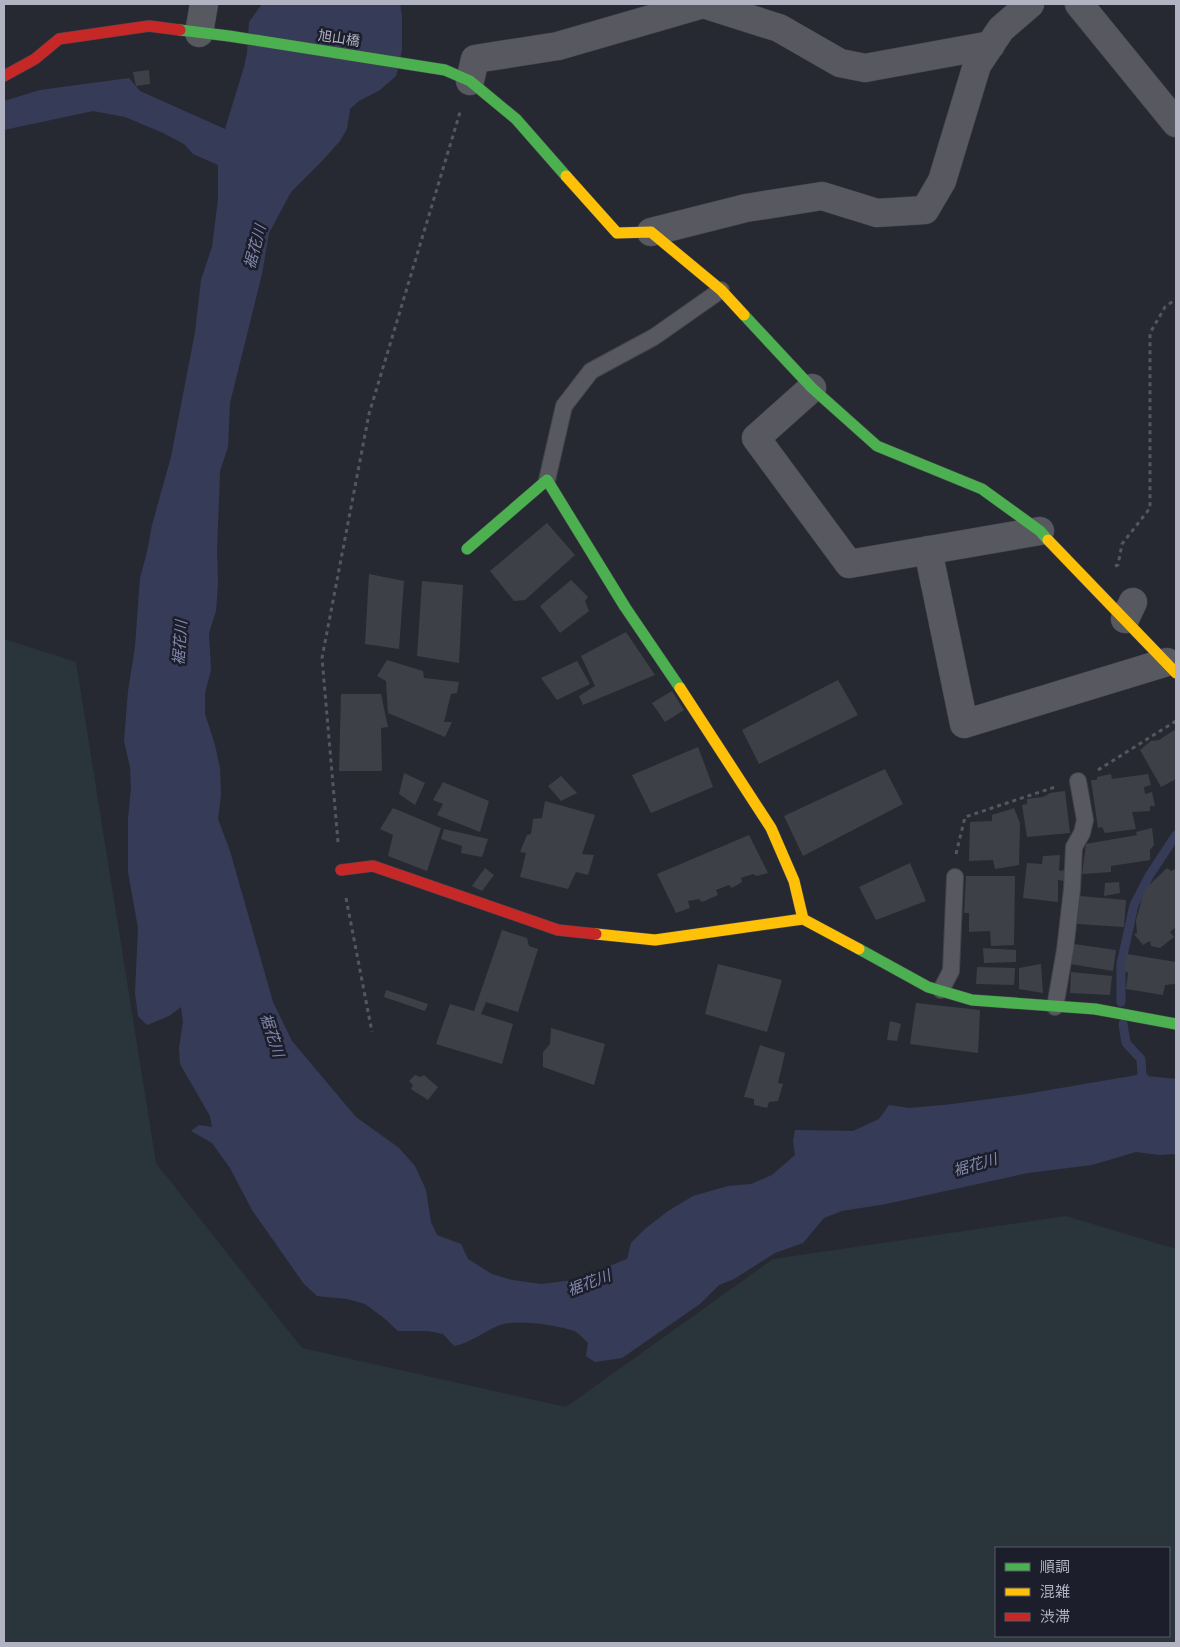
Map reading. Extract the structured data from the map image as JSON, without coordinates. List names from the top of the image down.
{
  "streets": {
    "street": ["旭山橋"]
  },
  "water": ["裾花川"],
  "legend": ["順調", "混雑", "渋滞"]
}
